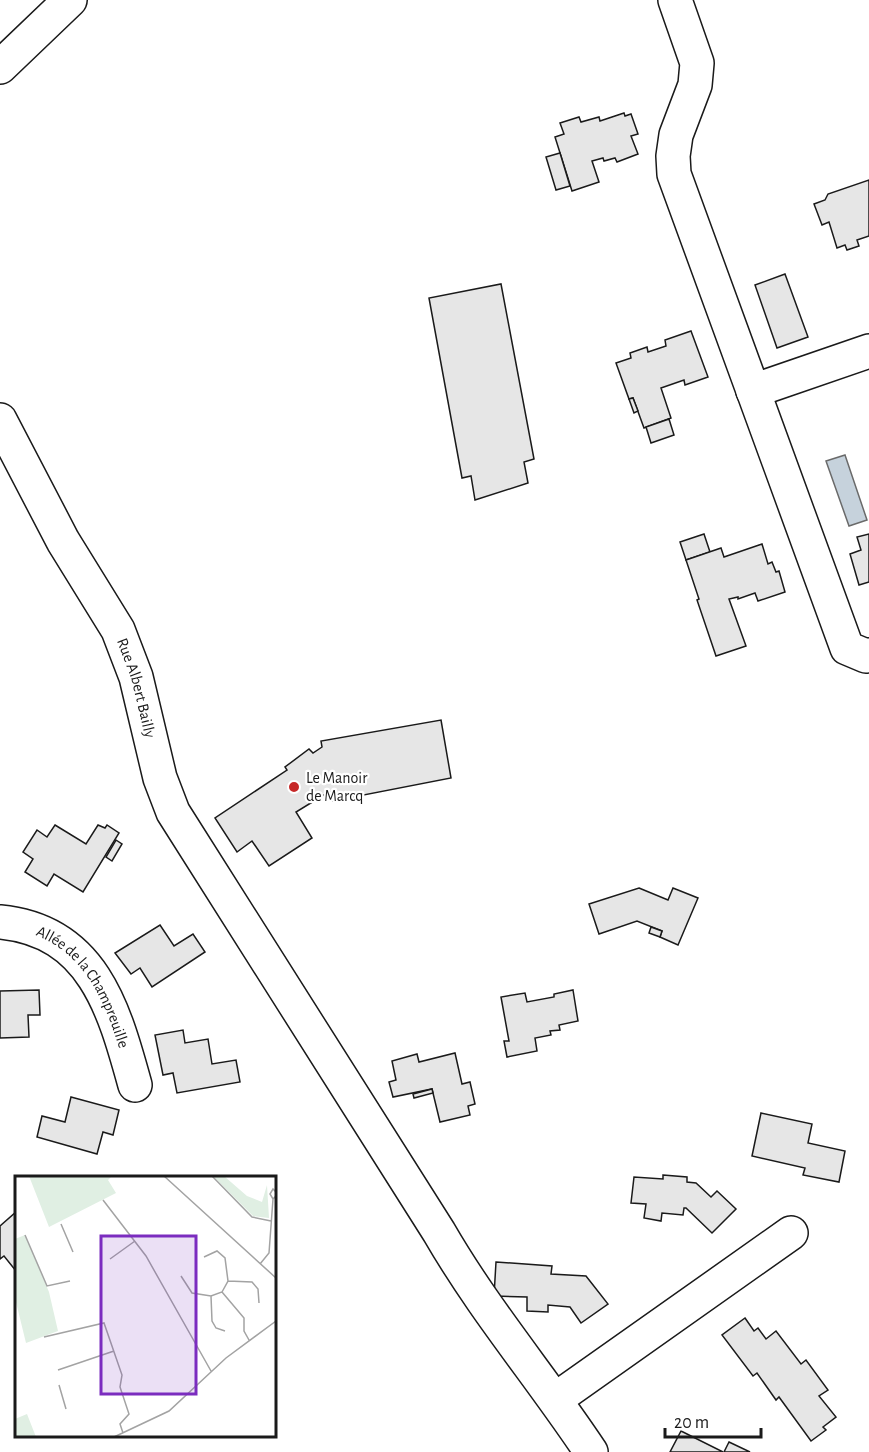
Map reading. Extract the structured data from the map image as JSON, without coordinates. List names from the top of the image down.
{
  "streets": {
    "street": ["Rue Albert Bailly", "Allée de la Champreuille"]
  },
  "places": ["Le Manoir de Marcq"],
  "scale_bar": "20 m"
}
